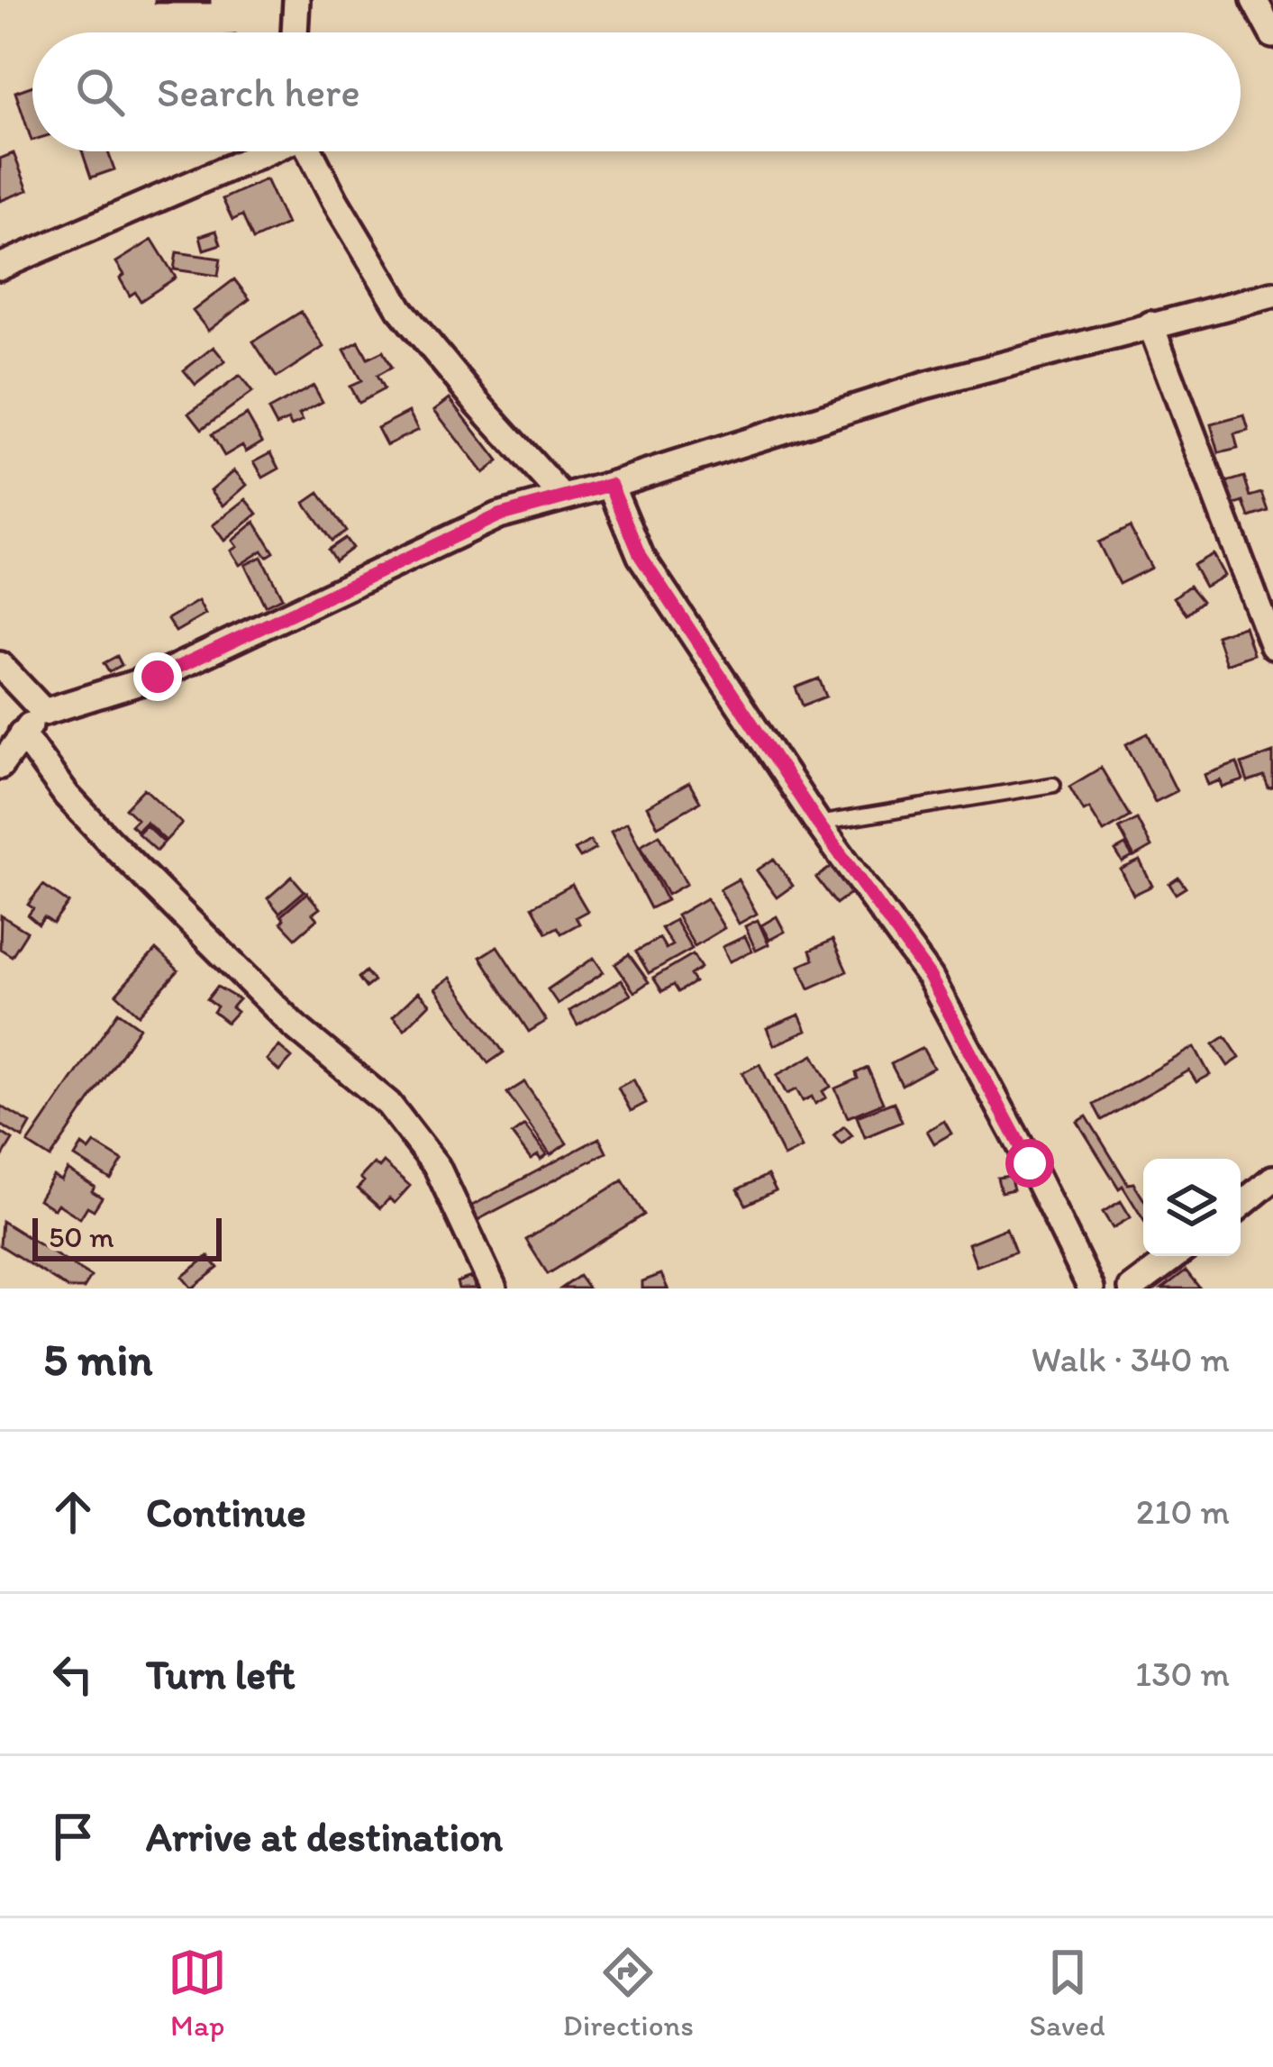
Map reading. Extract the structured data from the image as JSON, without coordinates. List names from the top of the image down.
{
  "scale_bar": "50 m",
  "page": {
    "search": "Search here",
    "scale": "50 m",
    "heading": ["5 min", "Walk · 340 m"],
    "list": [
      ["Continue", "210 m"],
      ["Turn left", "130 m"],
      "Arrive at destination"
    ],
    "nav": ["Map", "Directions", "Saved"]
  }
}
